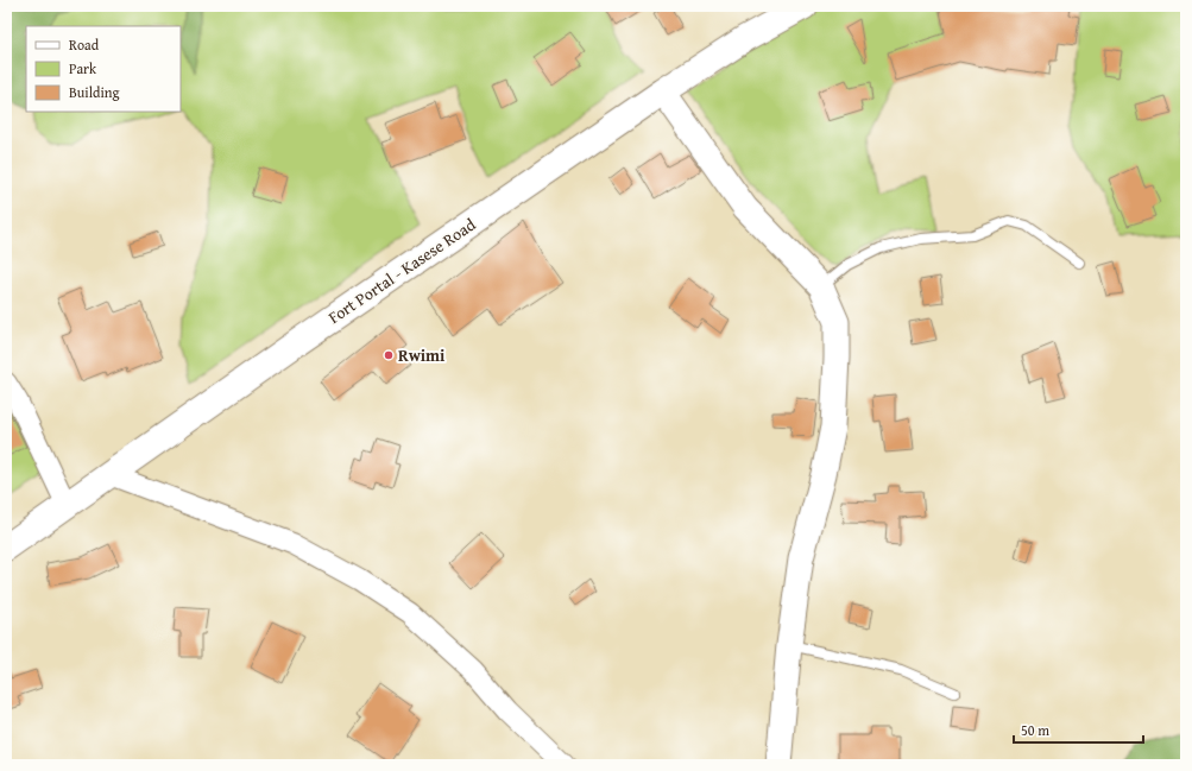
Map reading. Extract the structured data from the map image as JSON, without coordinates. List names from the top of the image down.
{
  "streets": {
    "highway": ["Fort Portal - Kasese Road"]
  },
  "places": ["Rwimi"],
  "legend": ["Road", "Park", "Building"],
  "scale_bar": "50 m"
}
